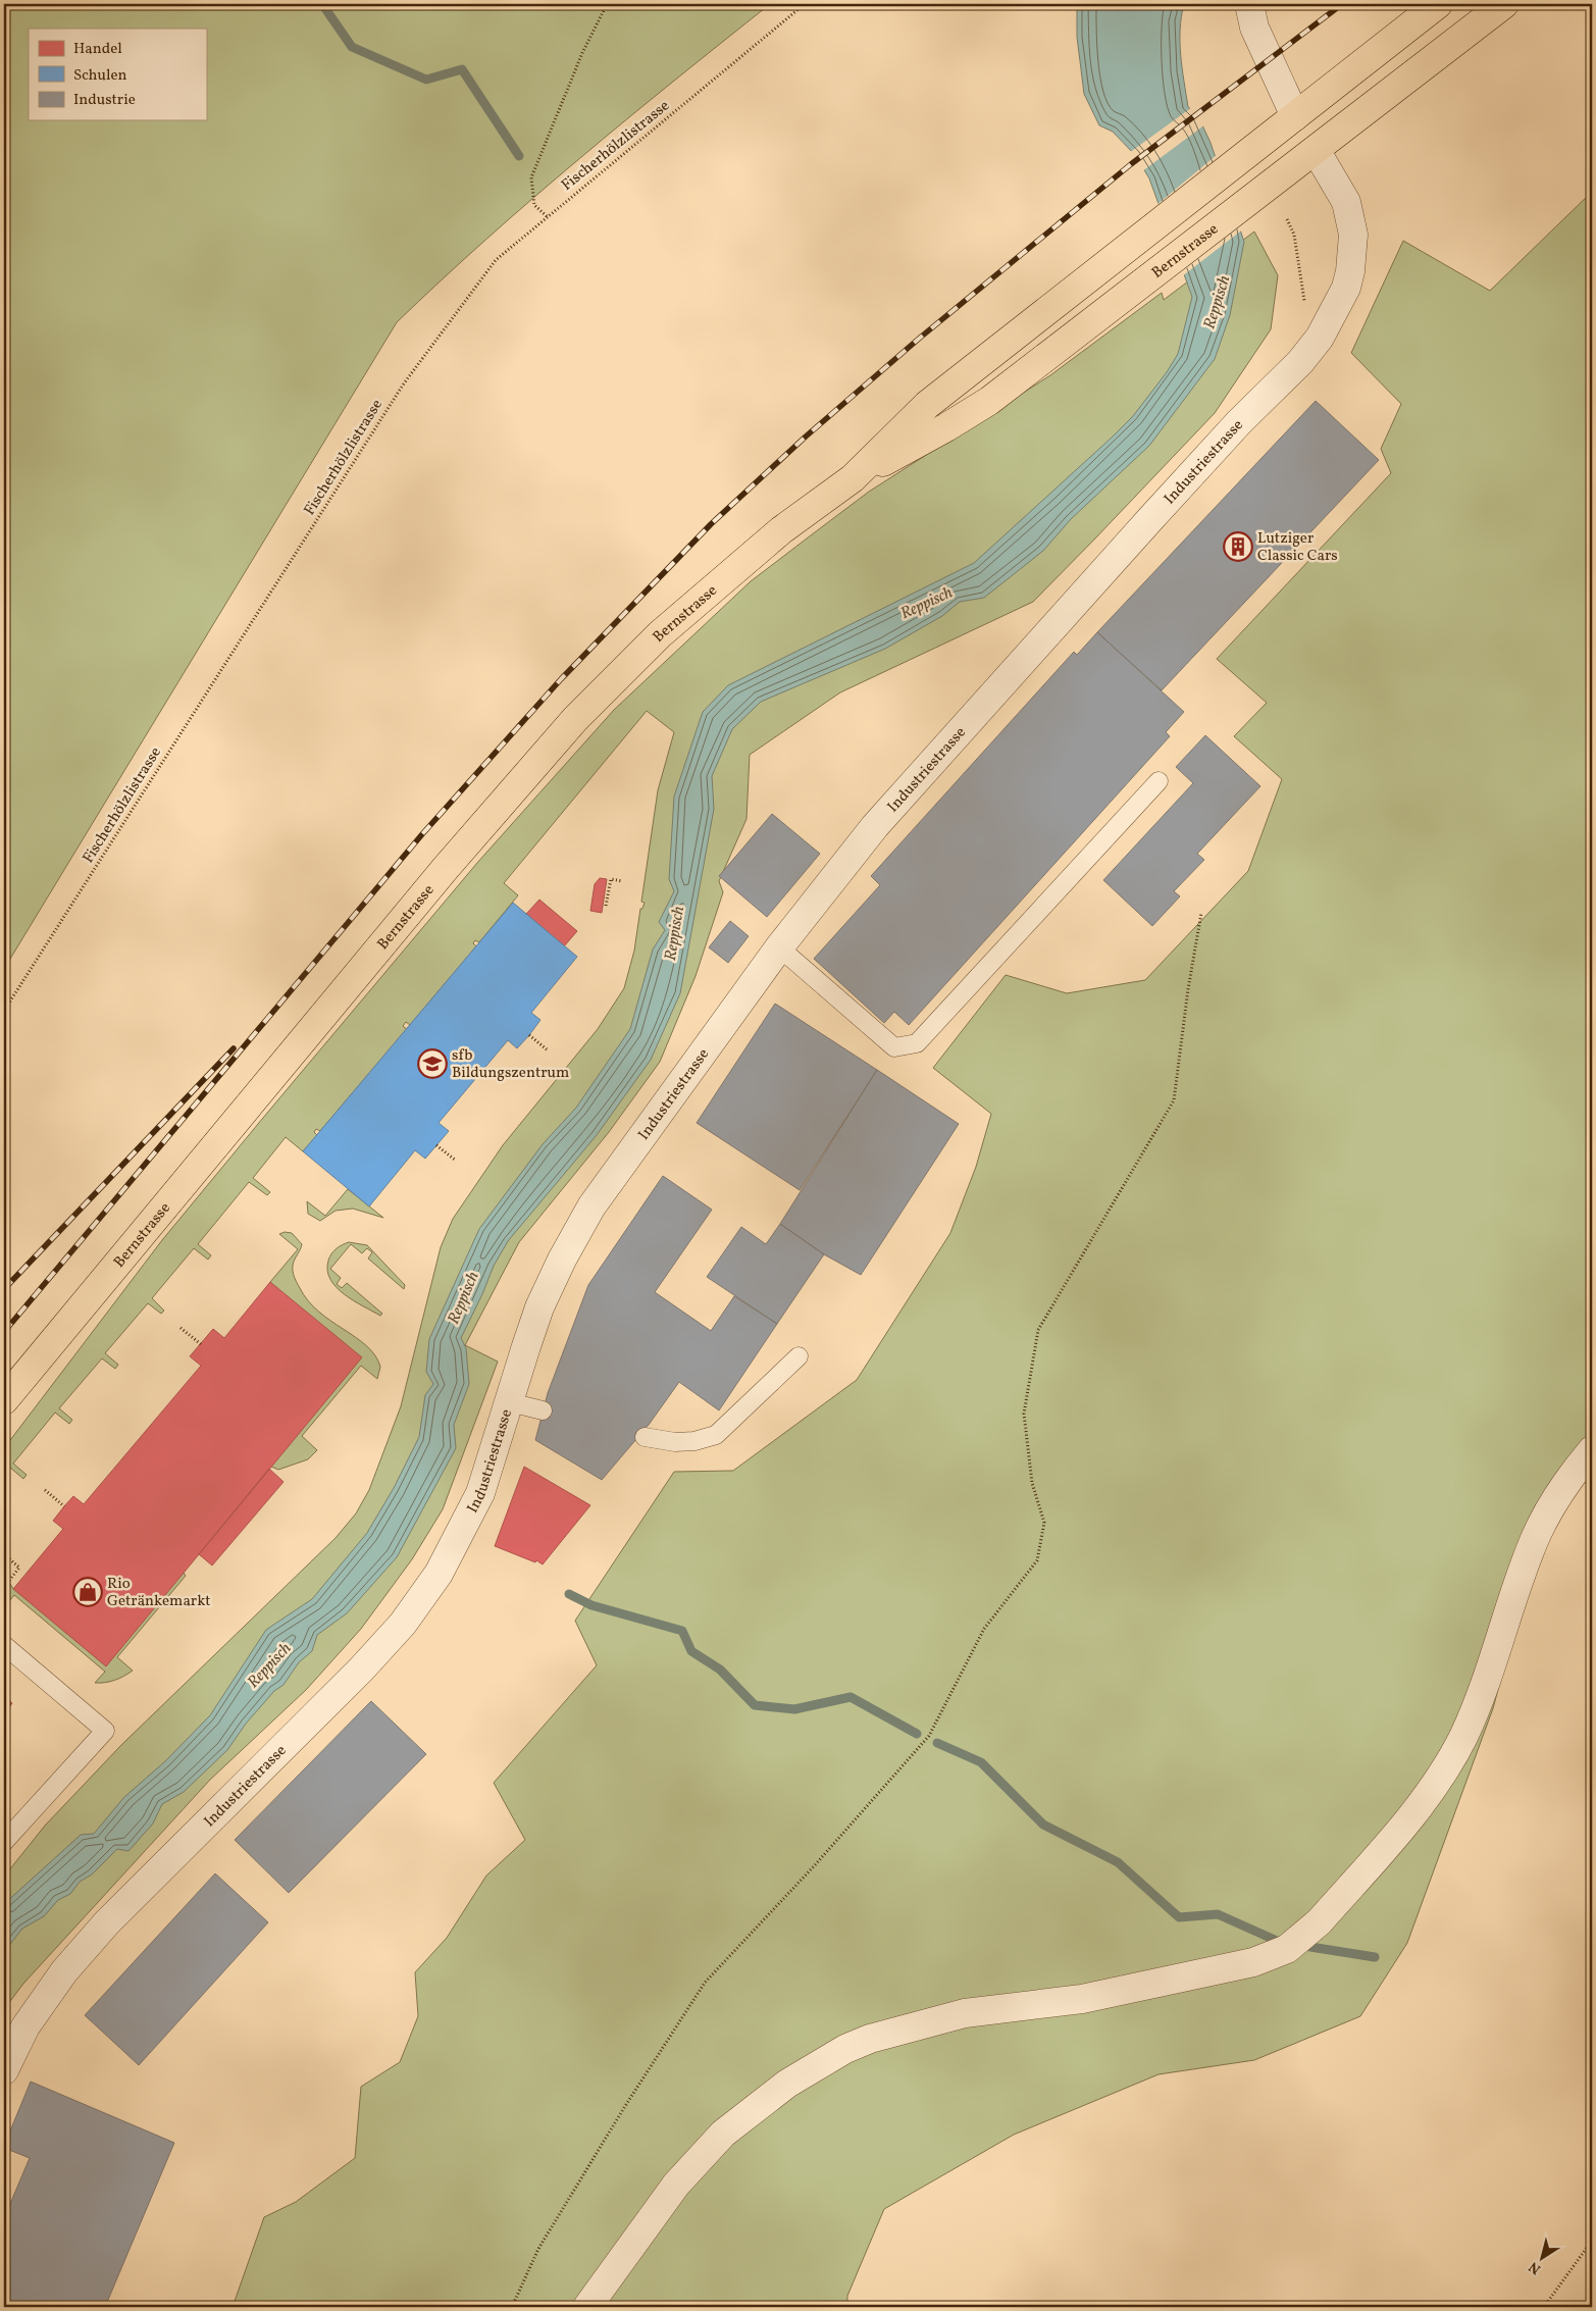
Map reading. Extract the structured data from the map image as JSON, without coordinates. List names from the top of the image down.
{
  "streets": {
    "main road": ["Bernstrasse"],
    "street": ["Industriestrasse"],
    "path": ["Fischerhölzlistrasse"]
  },
  "crossings": [
    ["Bernstrasse", "Industriestrasse"]
  ],
  "water": ["Reppisch"],
  "places": {
    "building": ["Lutziger Classic Cars"],
    "school or university": ["sfb Bildungszentrum"],
    "shop": ["Rio Getränkemarkt"]
  },
  "legend": ["Handel", "Schulen", "Industrie"],
  "north": "bottom left"
}
